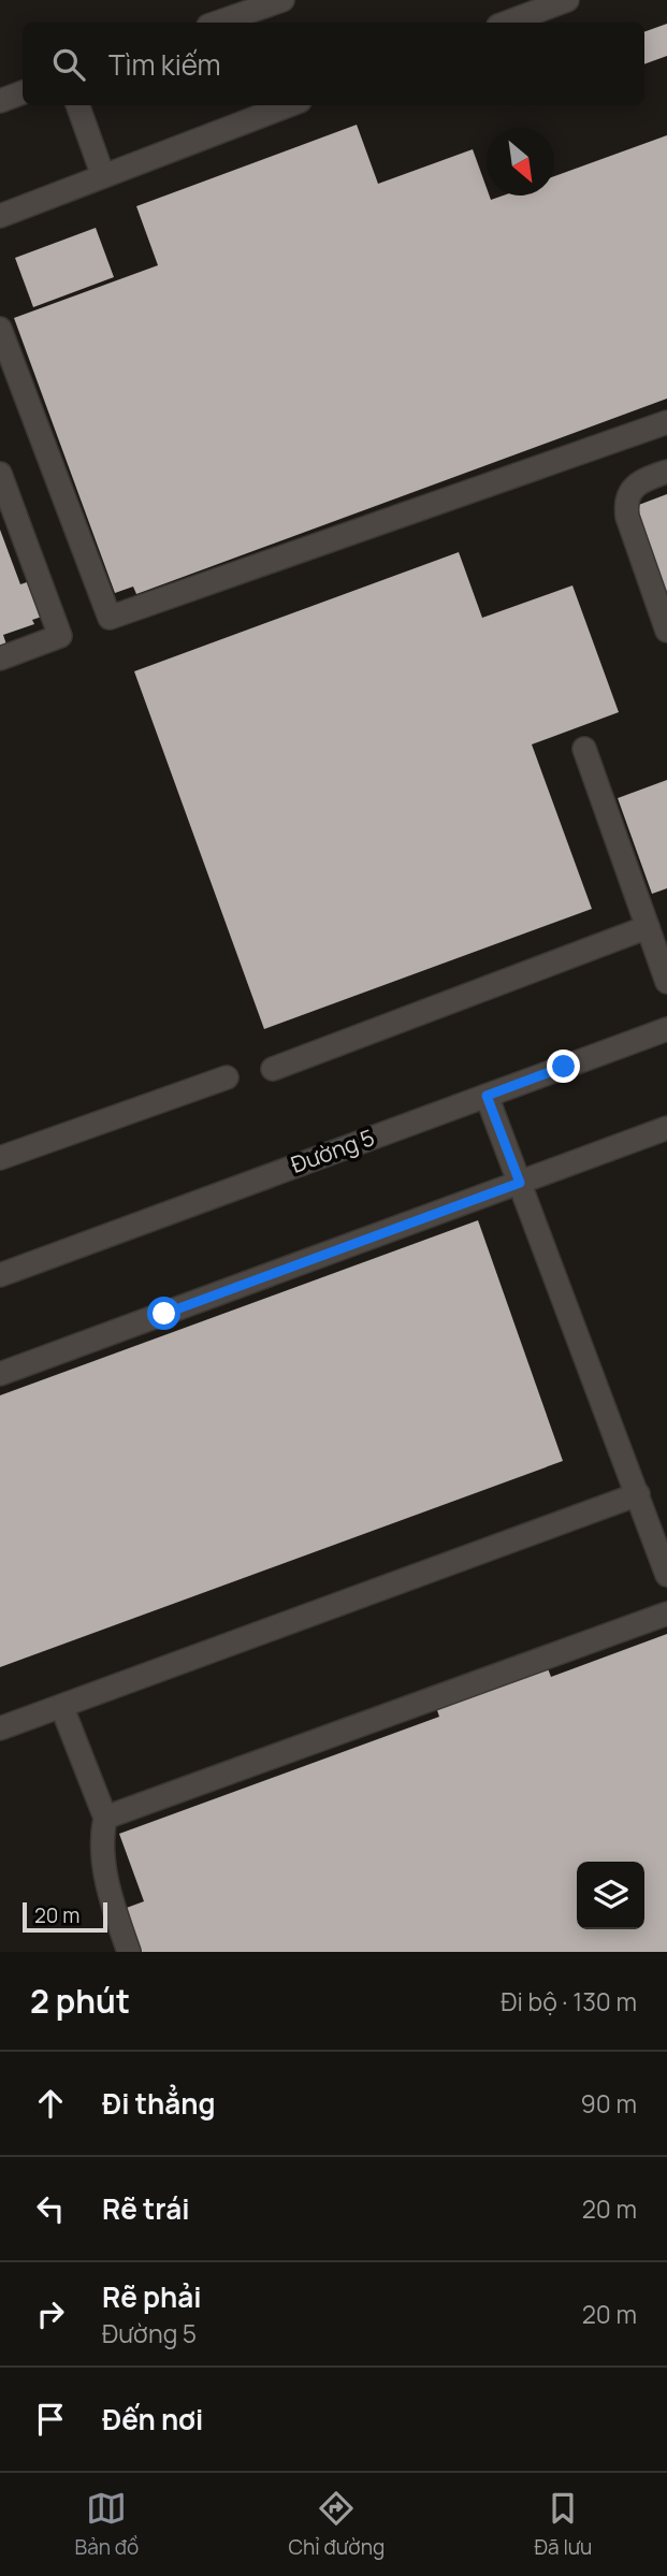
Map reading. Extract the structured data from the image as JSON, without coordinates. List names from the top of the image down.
{
  "streets": {
    "street": ["Đường 5"]
  },
  "scale_bar": "20 m",
  "north": "bottom right",
  "page": {
    "search": "Tìm kiếm",
    "scale": "20 m",
    "heading": ["2 phút", "Đi bộ · 130 m"],
    "list": [
      ["Đi thẳng", "90 m"],
      ["Rẽ trái", "20 m"],
      ["Rẽ phải", "Đường 5", "20 m"],
      "Đến nơi"
    ],
    "nav": ["Bản đồ", "Chỉ đường", "Đã lưu"]
  }
}
